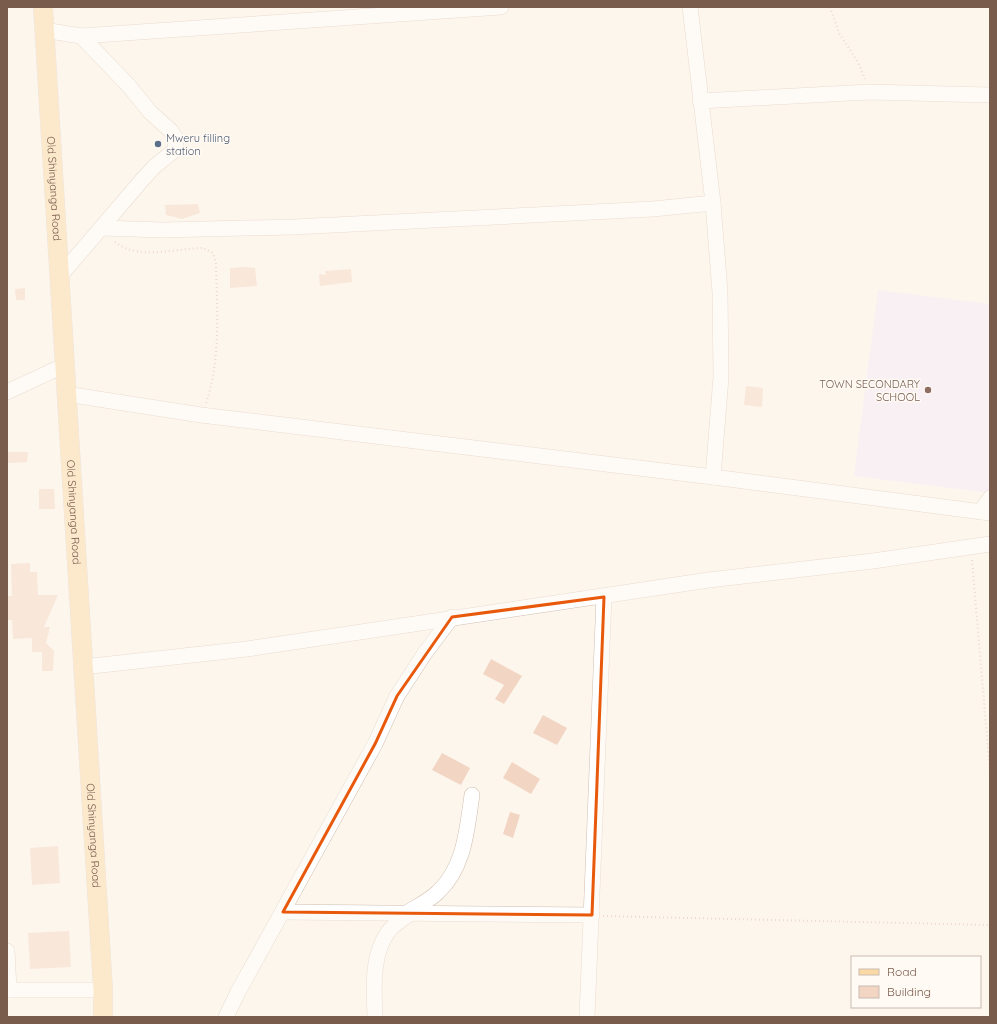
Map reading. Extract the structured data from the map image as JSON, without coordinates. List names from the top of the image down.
{
  "streets": {
    "main road": ["Old Shinyanga Road"]
  },
  "places": ["Mweru filling station", "TOWN SECONDARY SCHOOL"],
  "legend": ["Road", "Building"]
}
